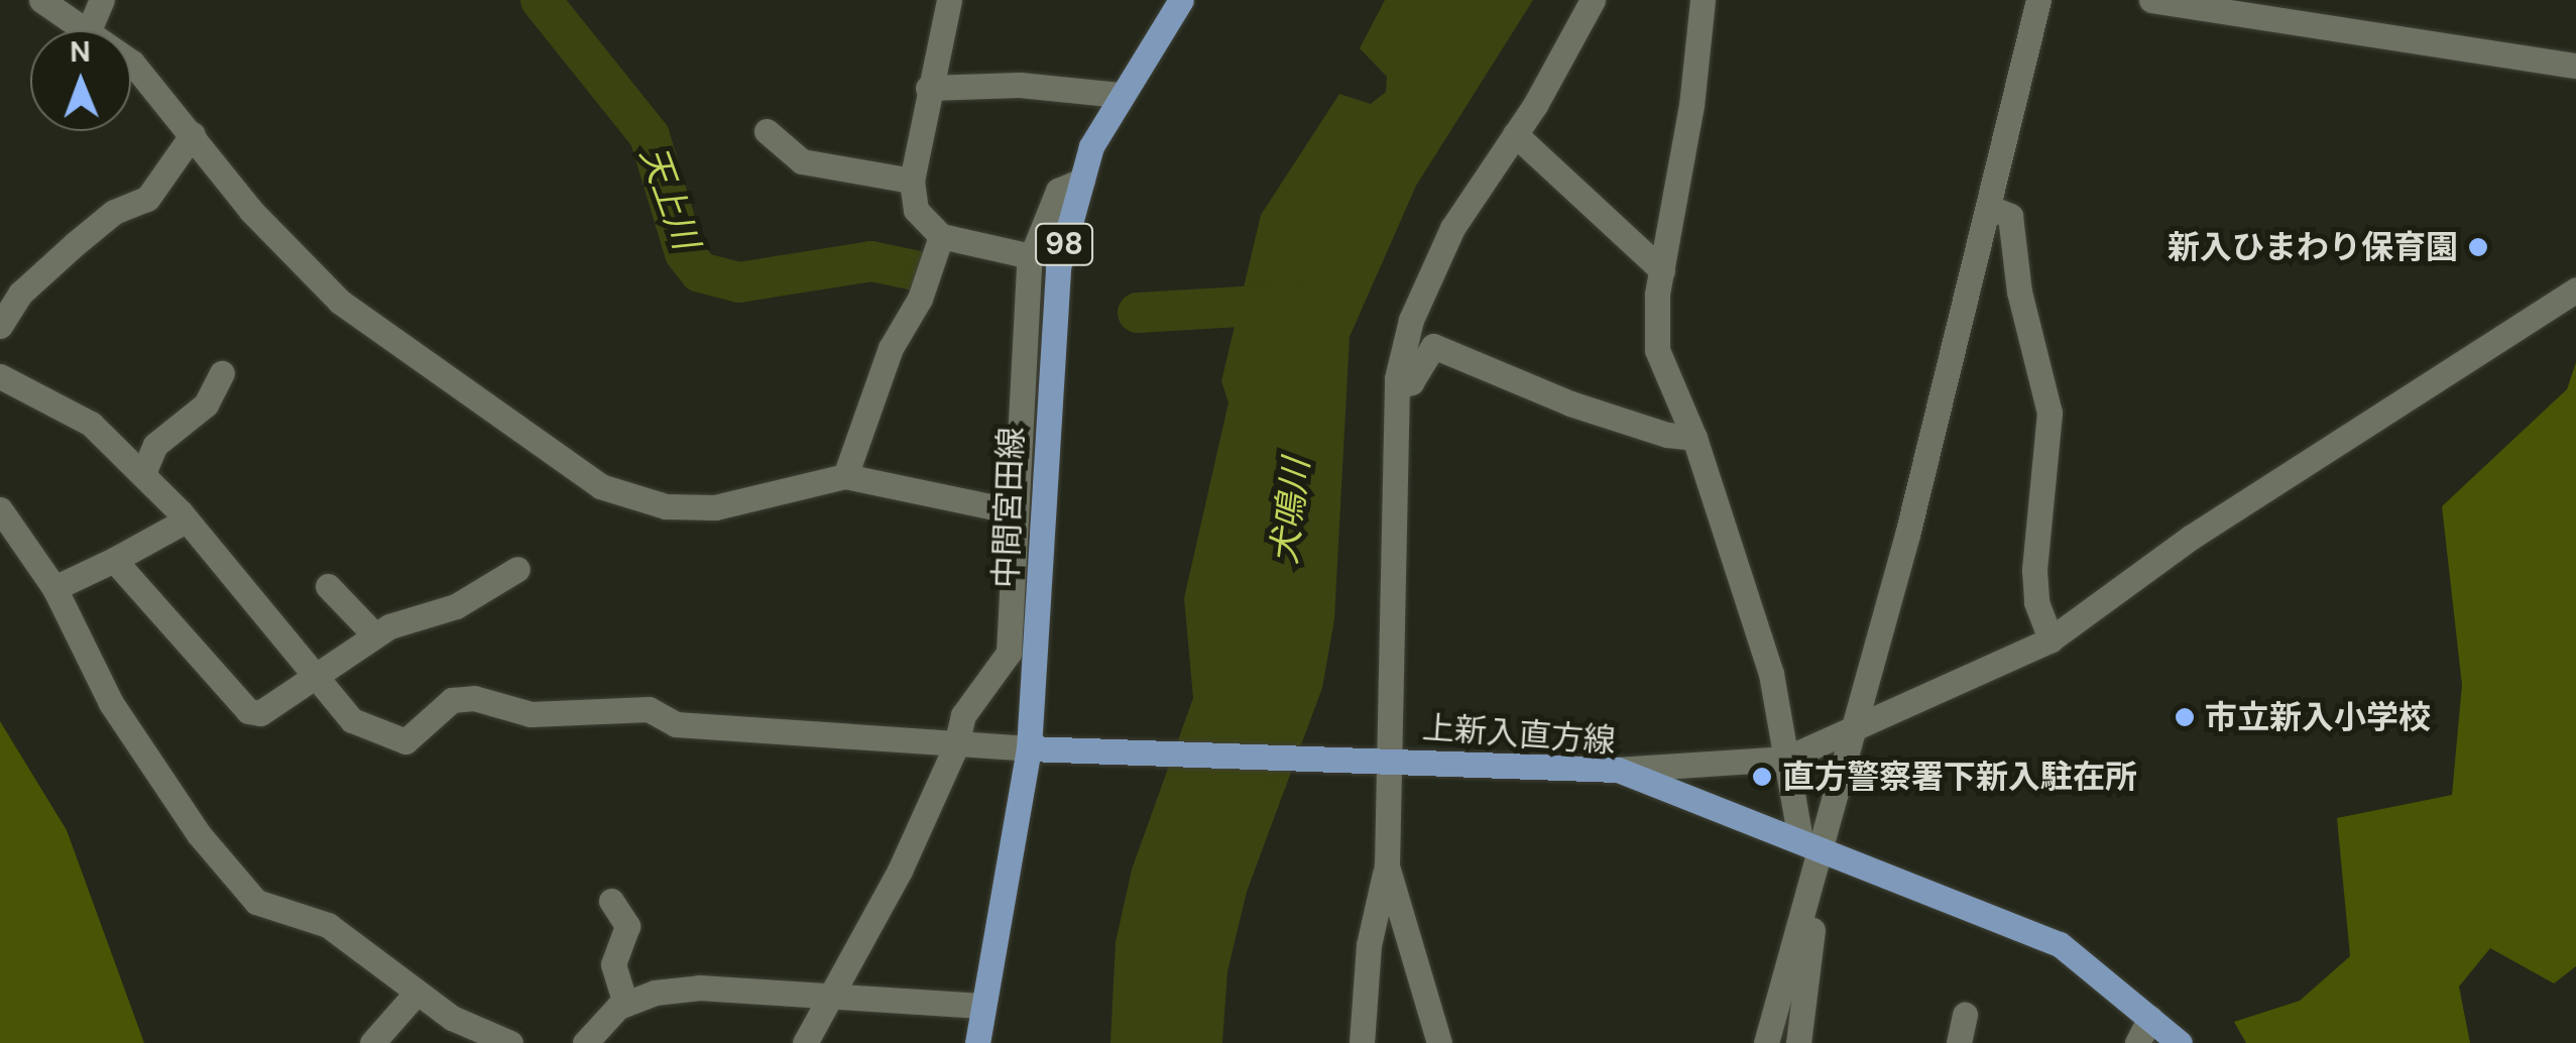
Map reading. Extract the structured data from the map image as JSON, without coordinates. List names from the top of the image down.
{
  "streets": {
    "main road": ["98", "中間宮田線", "上新入直方線"]
  },
  "crossings": [
    ["中間宮田線", "上新入直方線"]
  ],
  "water": ["天上川", "犬鳴川"],
  "places": ["新入ひまわり保育園", "市立新入小学校", "直方警察署下新入駐在所"],
  "north": "top"
}
